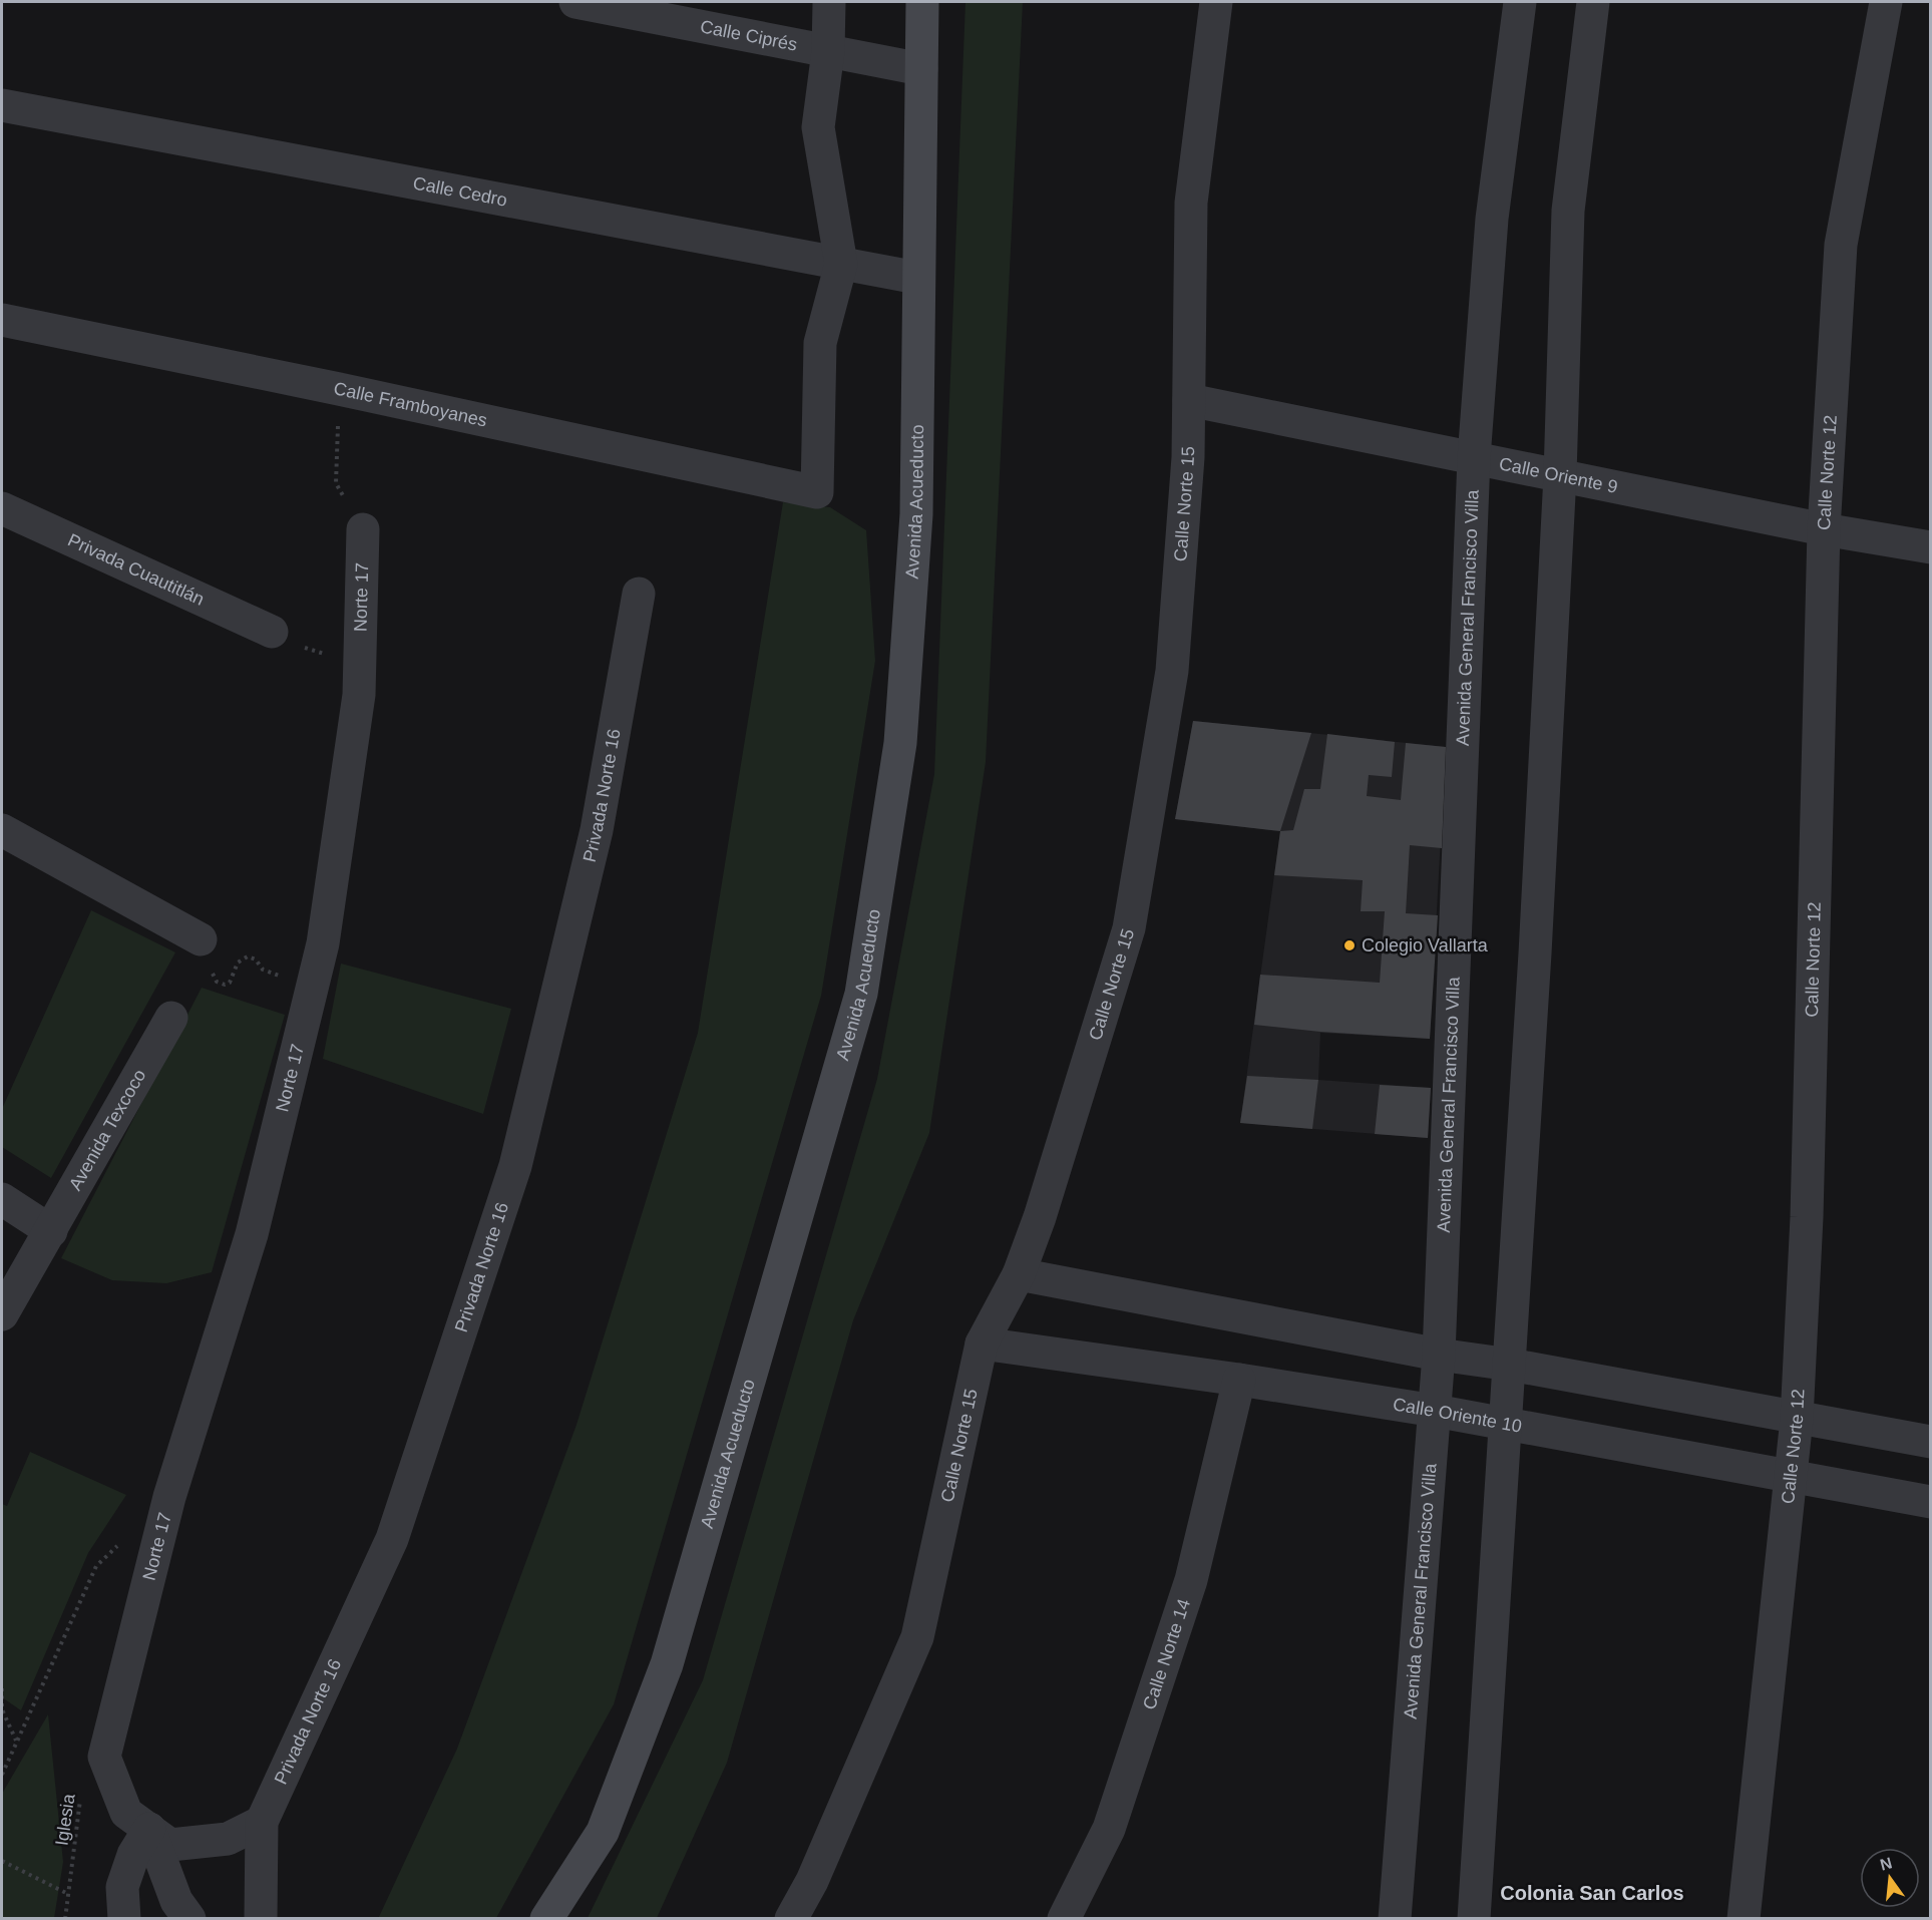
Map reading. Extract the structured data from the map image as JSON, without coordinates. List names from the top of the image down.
{
  "streets": {
    "street": [
      "Calle Ciprés",
      "Calle Cedro",
      "Calle Framboyanes",
      "Calle Norte 12",
      "Calle Oriente 9",
      "Avenida Acueducto",
      "Calle Norte 15",
      "Privada Cuautitlán",
      "Norte 17",
      "Avenida General Francisco Villa",
      "Privada Norte 16",
      "Avenida Texcoco",
      "Calle Oriente 10",
      "Calle Norte 14"
    ],
    "path": ["Iglesia"]
  },
  "crossings": [
    ["Calle Ciprés", "Avenida Acueducto"],
    ["Calle Cedro", "Calle Framboyanes"],
    ["Calle Cedro", "Avenida Acueducto"],
    ["Calle Norte 12", "Calle Oriente 9"],
    ["Calle Norte 12", "Calle Oriente 10"],
    ["Calle Oriente 9", "Calle Norte 15"],
    ["Calle Oriente 9", "Avenida General Francisco Villa"],
    ["Calle Norte 15", "Calle Oriente 10"],
    ["Norte 17", "Iglesia"],
    ["Avenida General Francisco Villa", "Calle Oriente 10"],
    ["Calle Oriente 10", "Calle Norte 14"]
  ],
  "districts": ["Colonia San Carlos"],
  "places": ["Colegio Vallarta"],
  "north": "top"
}
